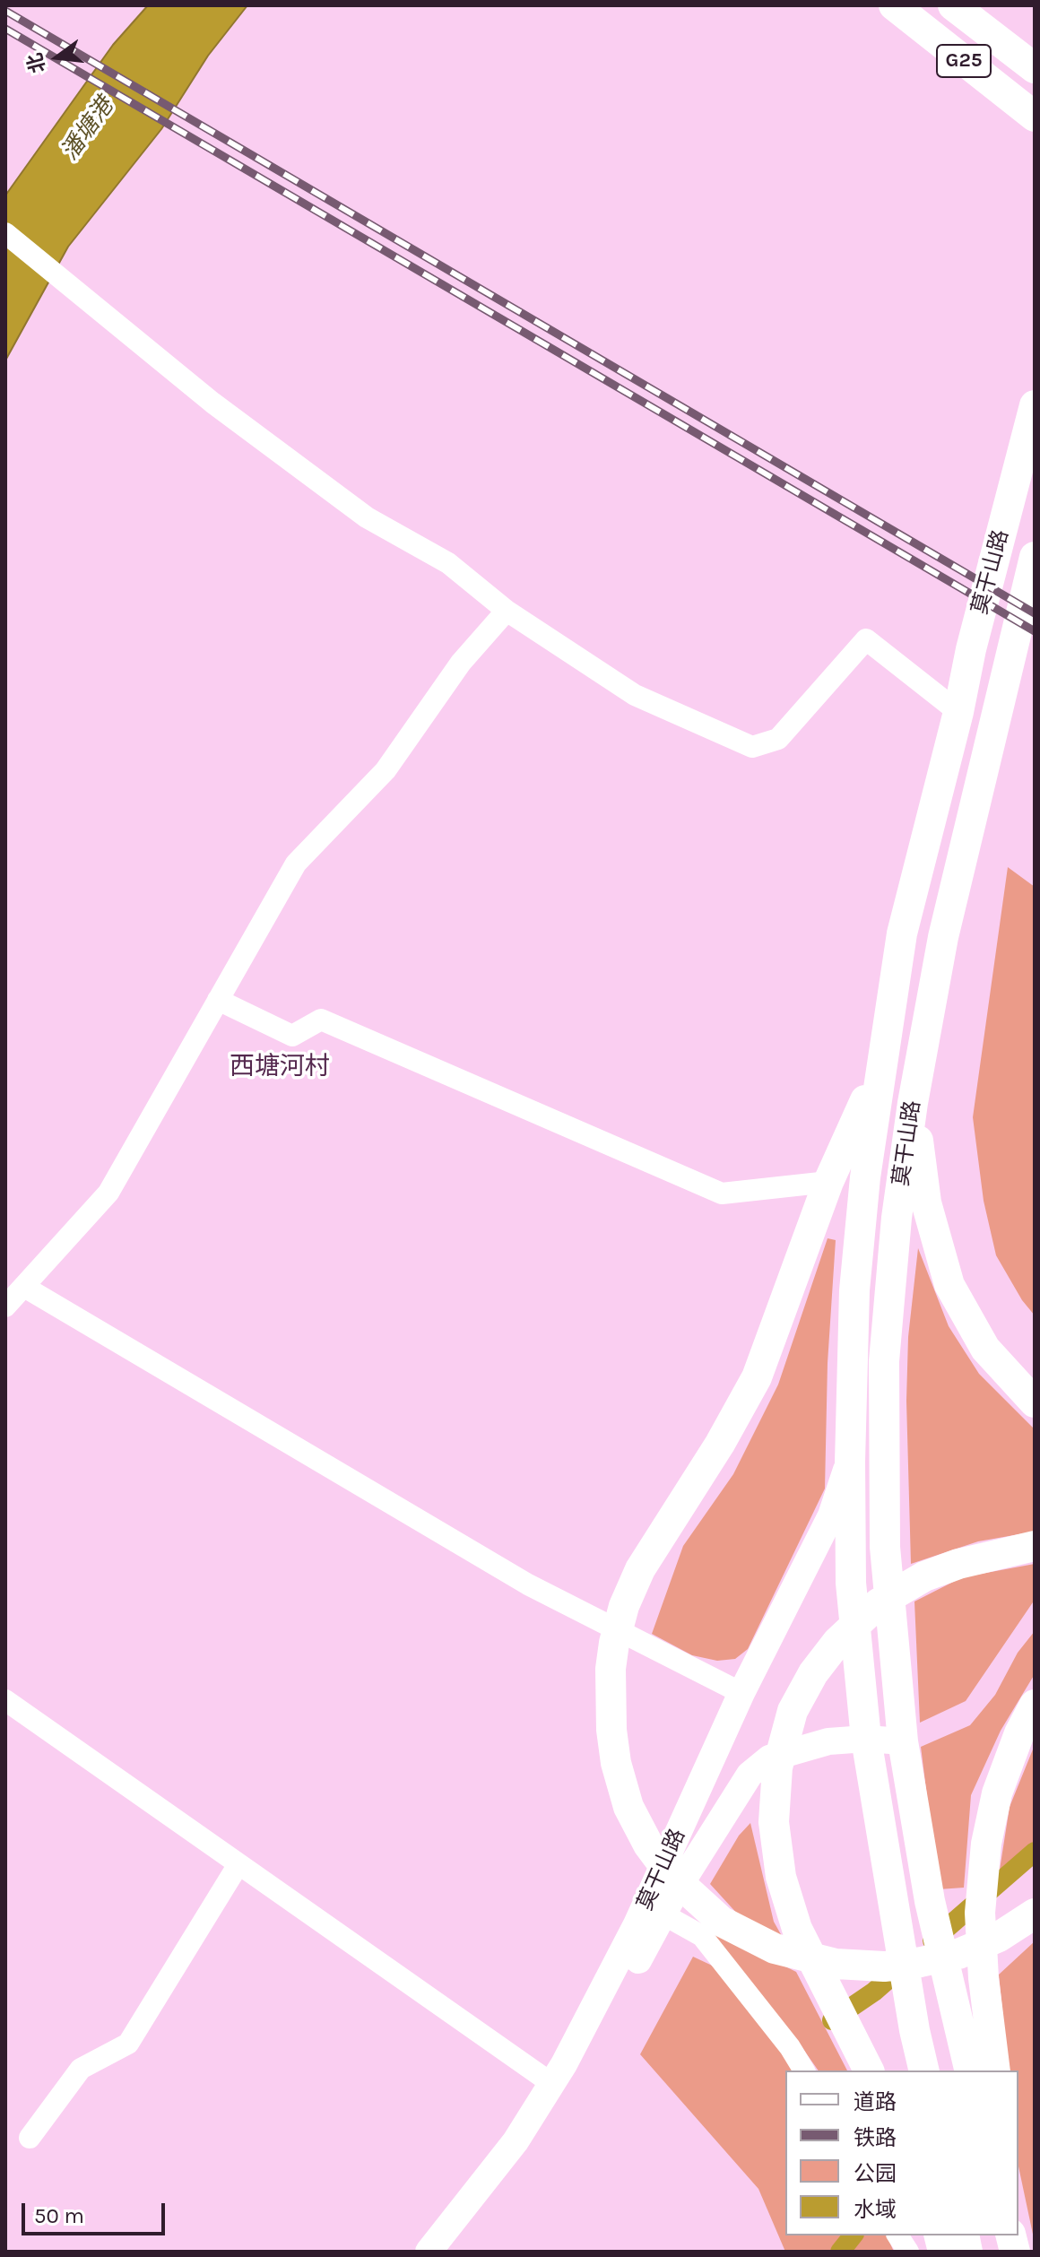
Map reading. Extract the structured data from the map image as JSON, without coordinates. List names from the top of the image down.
{
  "streets": {
    "highway": ["G25", "莫干山路"]
  },
  "districts": ["西塘河村"],
  "water": ["潘塘港"],
  "legend": [
    "道路",
    "铁路",
    "公园",
    "水域"
  ],
  "scale_bar": "50 m",
  "north": "left"
}
